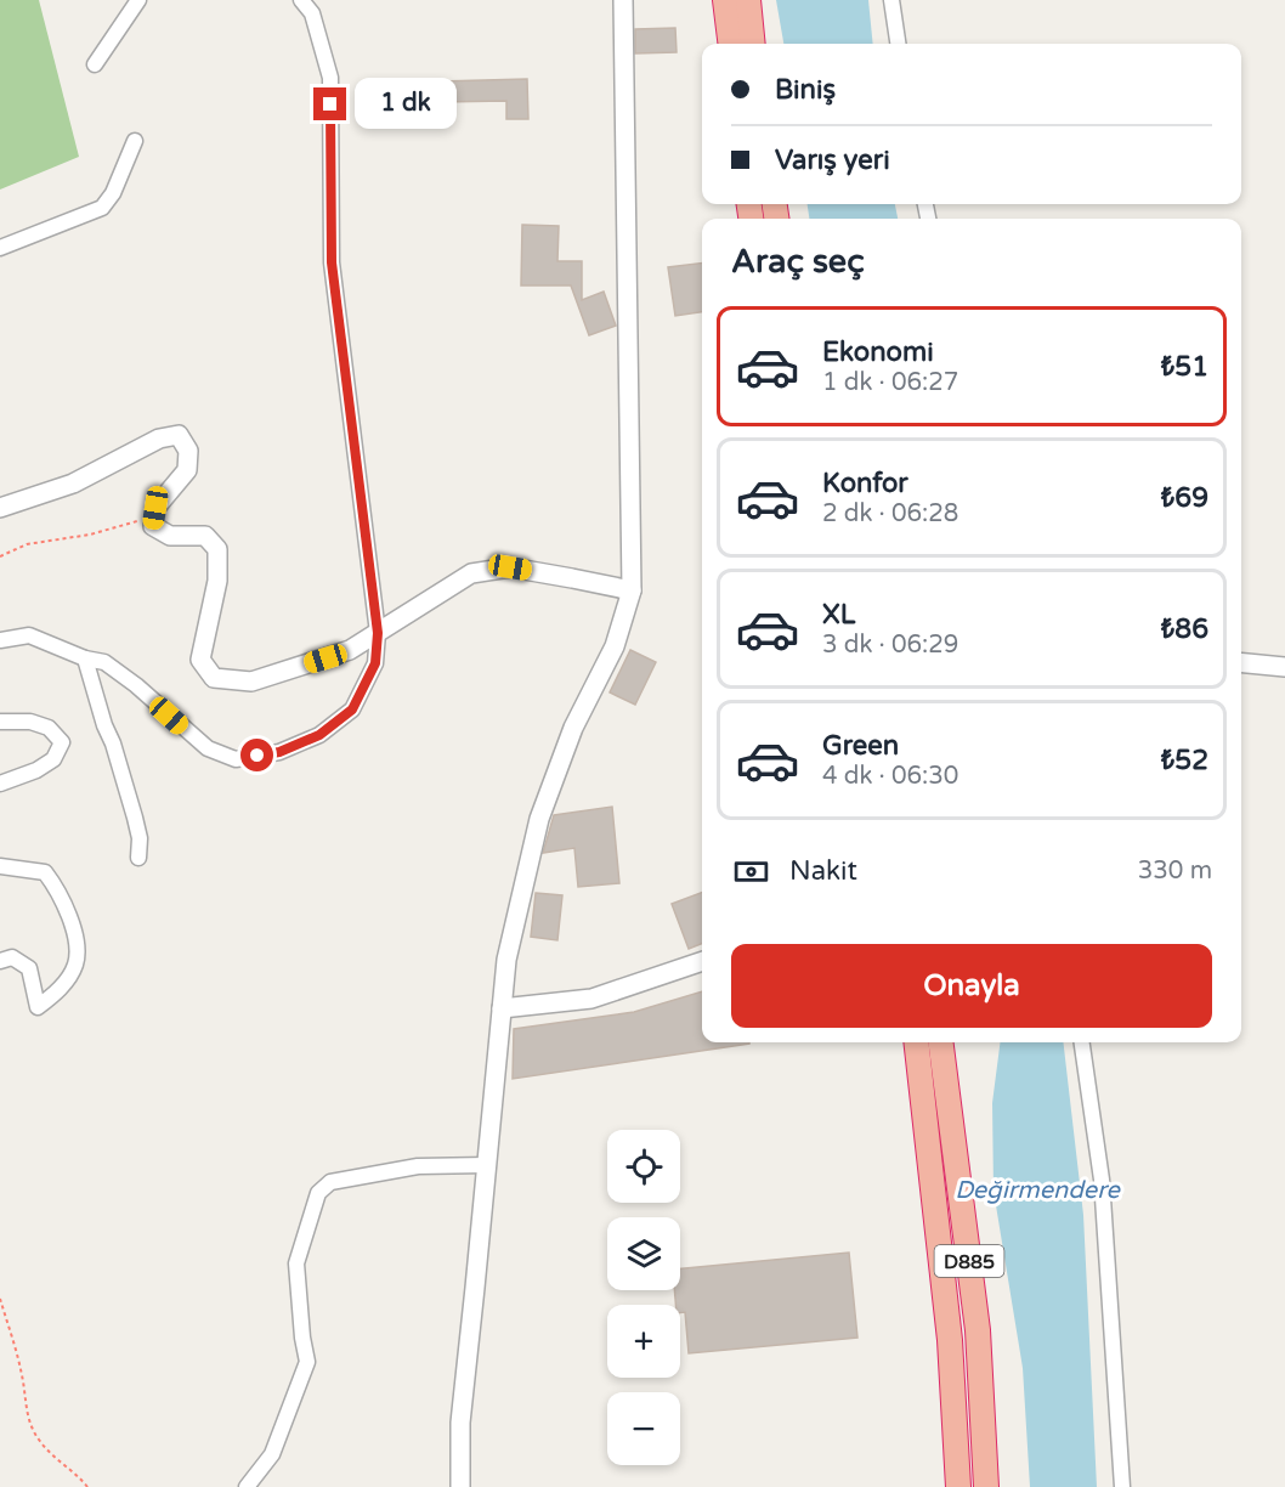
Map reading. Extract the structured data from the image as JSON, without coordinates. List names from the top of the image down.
{
  "streets": {
    "highway": ["D885"]
  },
  "water": ["Değirmendere"],
  "page": {
    "banner": ["Biniş", "Varış yeri"],
    "bubble": "1 dk",
    "heading": "Araç seç",
    "list": [
      {
        "name": "Ekonomi",
        "note": "1 dk · 06:27",
        "value": "₺51"
      },
      {
        "name": "Konfor",
        "note": "2 dk · 06:28",
        "value": "₺69"
      },
      {
        "name": "XL",
        "note": "3 dk · 06:29",
        "value": "₺86"
      },
      {
        "name": "Green",
        "note": "4 dk · 06:30",
        "value": "₺52"
      }
    ],
    "pay": ["Nakit", "330 m"],
    "buttons": "Onayla",
    "map_buttons": ["+", "−"]
  }
}
